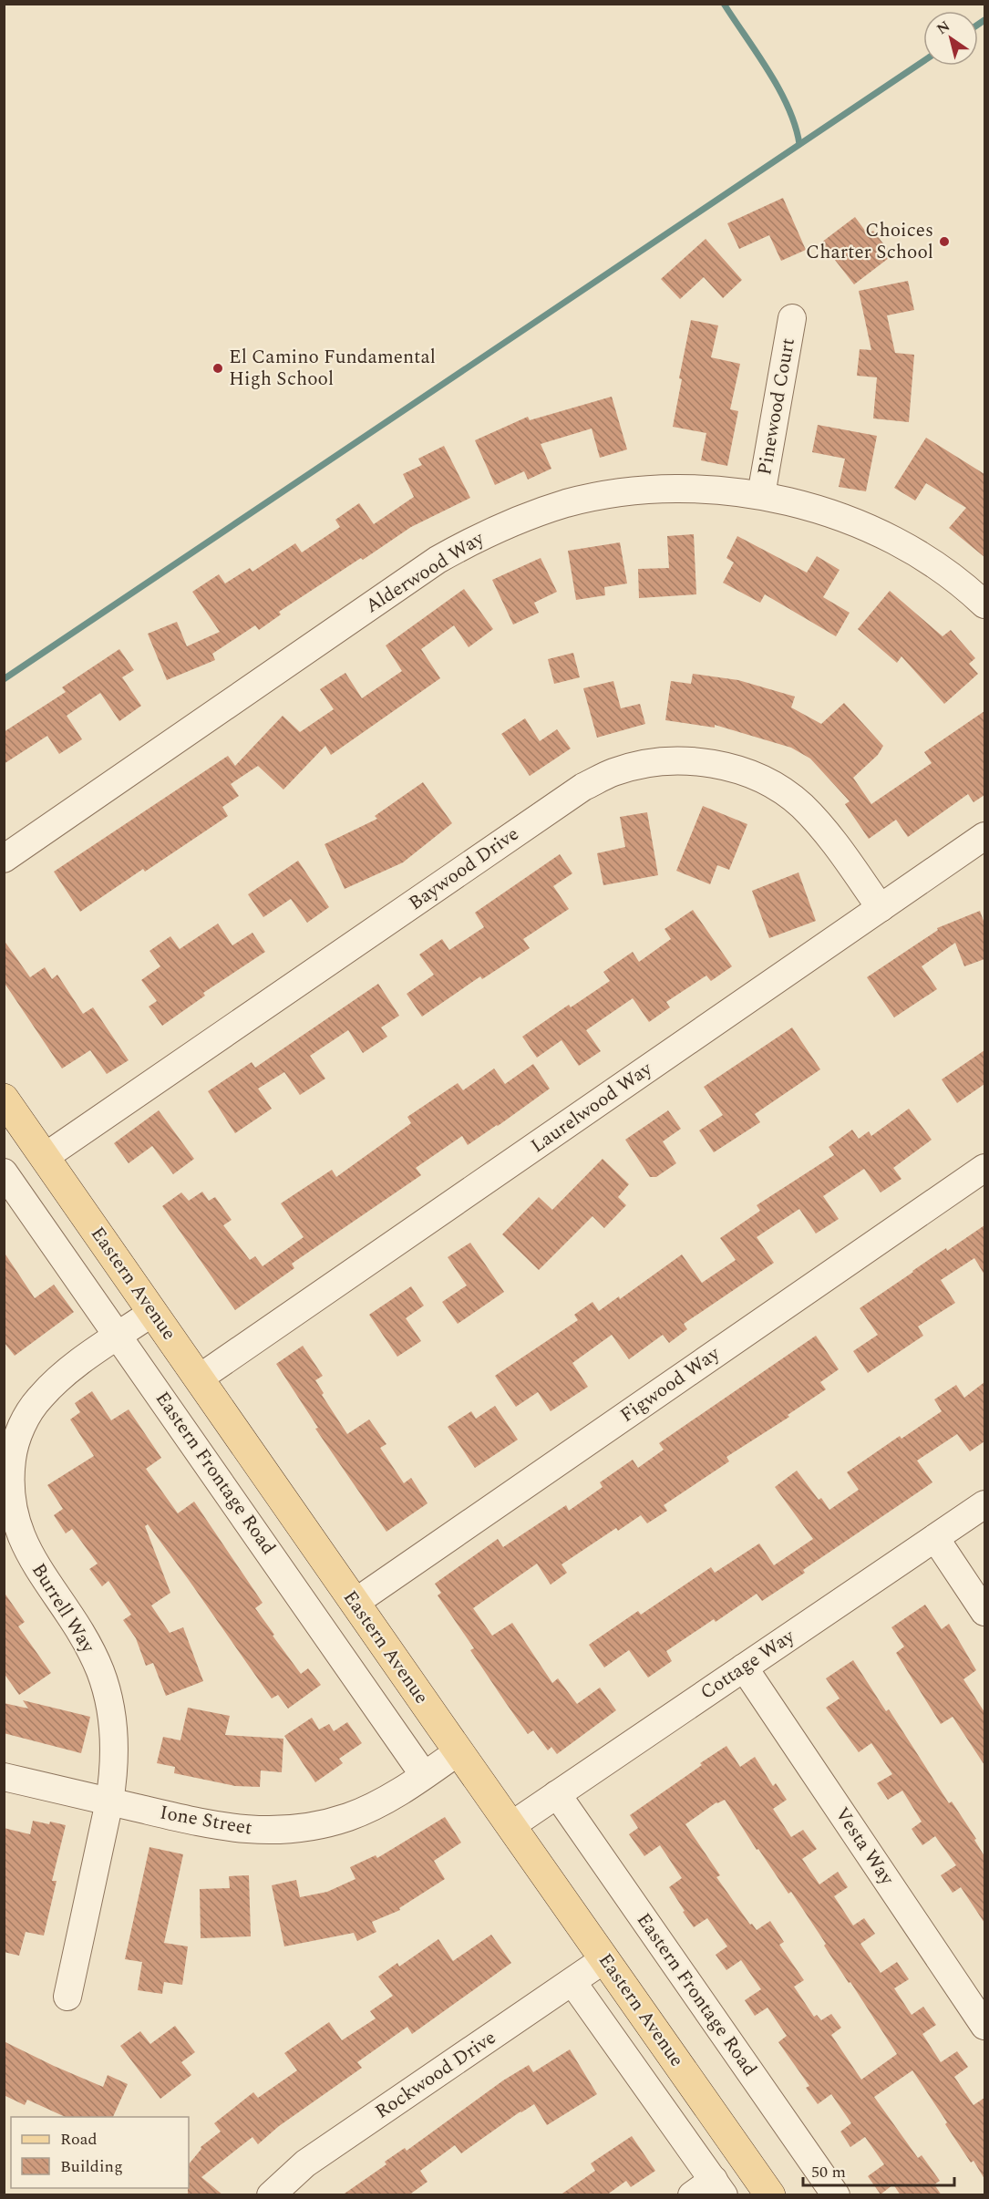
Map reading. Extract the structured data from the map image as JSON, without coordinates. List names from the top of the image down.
{
  "streets": {
    "main road": ["Eastern Avenue"],
    "street": [
      "Pinewood Court",
      "Alderwood Way",
      "Baywood Drive",
      "Laurelwood Way",
      "Figwood Way",
      "Eastern Frontage Road",
      "Burrell Way",
      "Cottage Way",
      "Ione Street",
      "Vesta Way",
      "Rockwood Drive"
    ]
  },
  "crossings": [
    ["Pinewood Court", "Alderwood Way"],
    ["Baywood Drive", "Laurelwood Way"],
    ["Baywood Drive", "Eastern Avenue"],
    ["Laurelwood Way", "Eastern Avenue"],
    ["Eastern Avenue", "Figwood Way"],
    ["Eastern Avenue", "Burrell Way"],
    ["Eastern Avenue", "Cottage Way"],
    ["Eastern Avenue", "Ione Street"],
    ["Eastern Avenue", "Rockwood Drive"],
    ["Eastern Frontage Road", "Burrell Way"],
    ["Eastern Frontage Road", "Cottage Way"],
    ["Eastern Frontage Road", "Ione Street"],
    ["Burrell Way", "Ione Street"],
    ["Cottage Way", "Vesta Way"]
  ],
  "places": ["Choices Charter School", "El Camino Fundamental High School"],
  "legend": ["Road", "Building"],
  "scale_bar": "50 m",
  "north": "top left"
}
